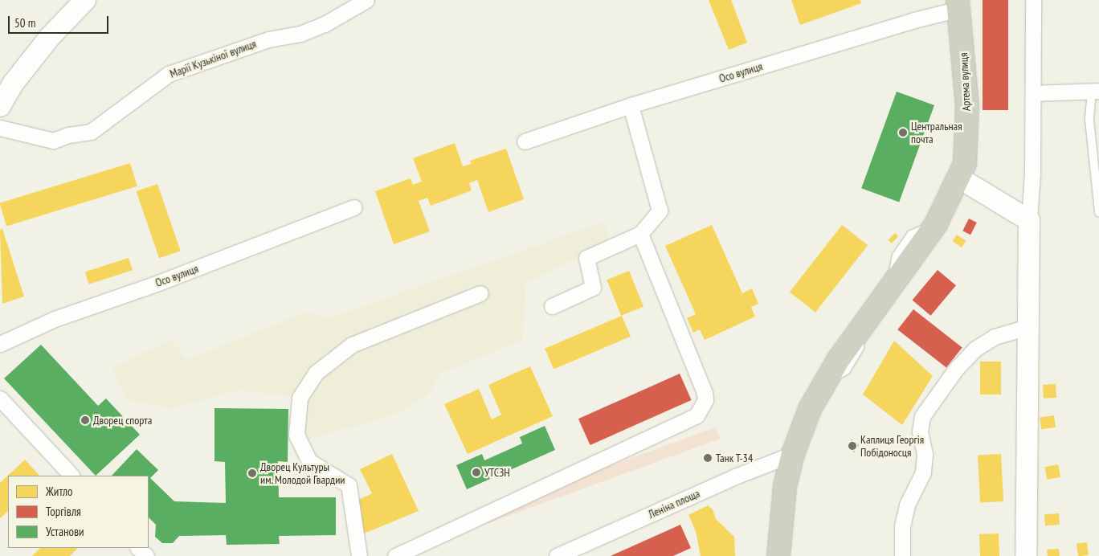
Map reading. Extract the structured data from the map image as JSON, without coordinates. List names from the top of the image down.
{
  "streets": {
    "highway": ["Артема вулиця"],
    "street": ["Марії Кузькіної вулиця", "Осо вулиця", "Леніна площа"]
  },
  "crossings": [
    ["Осо вулиця", "Артема вулиця"]
  ],
  "places": [
    "Центральная почта",
    "Дворец спорта",
    "Каплиця Георгія Побідоносця",
    "Танк Т-34",
    "УТСЗН",
    "Дворец Культуры им. Молодой Гвардии"
  ],
  "legend": ["Житло", "Торгівля", "Установи"],
  "scale_bar": "50 m"
}
